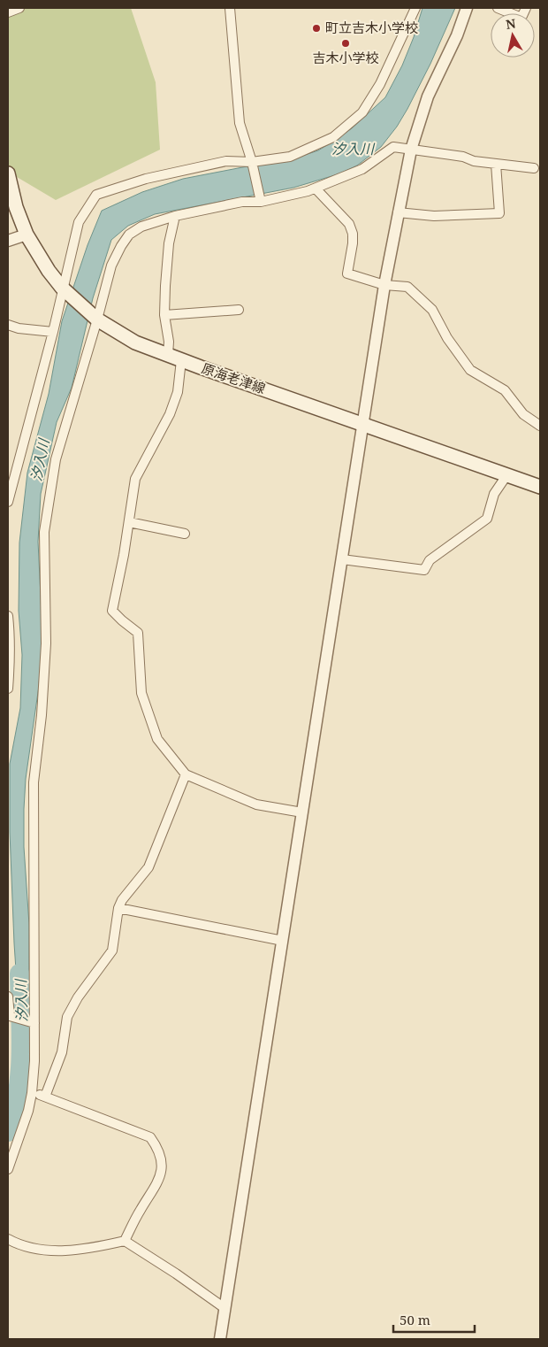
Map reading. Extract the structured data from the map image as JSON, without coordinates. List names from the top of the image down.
{
  "streets": {
    "main road": ["原海老津線"]
  },
  "water": ["汐入川"],
  "places": ["町立吉木小学校", "吉木小学校"],
  "scale_bar": "50 m",
  "north": "top"
}
